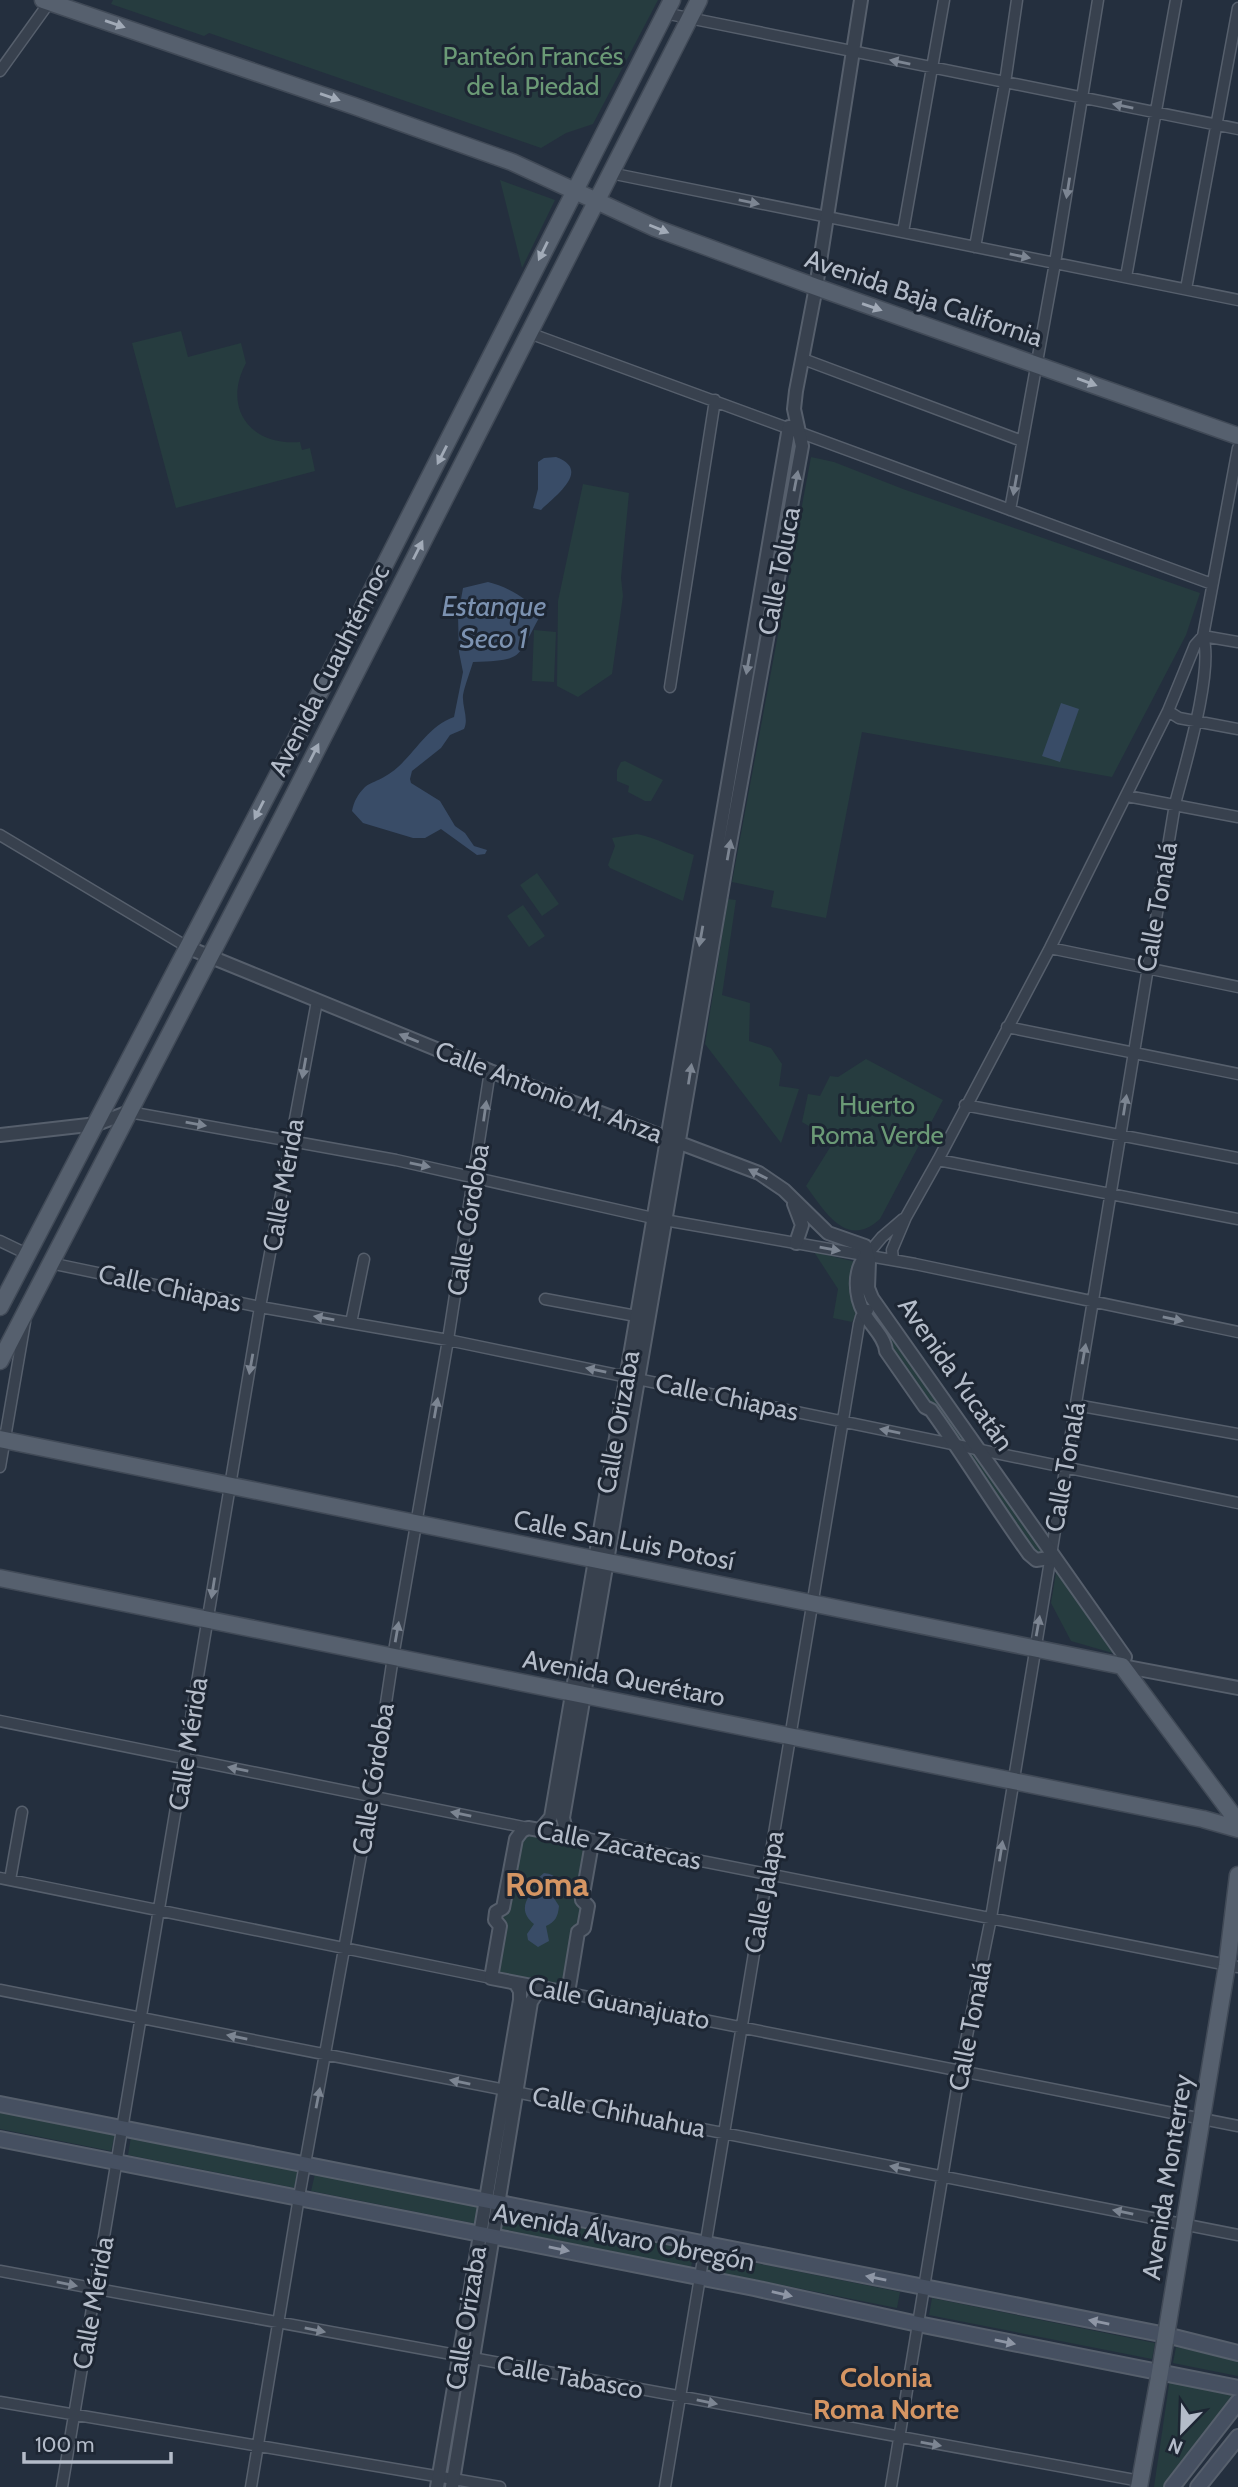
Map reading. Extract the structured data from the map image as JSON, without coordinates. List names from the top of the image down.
{
  "streets": {
    "main road": [
      "Avenida Baja California",
      "Avenida Cuauhtémoc",
      "Avenida Yucatán",
      "Calle San Luis Potosí",
      "Avenida Querétaro",
      "Avenida Monterrey",
      "Avenida Álvaro Obregón"
    ],
    "street": [
      "Calle Toluca",
      "Calle Tonalá",
      "Calle Antonio M. Anza",
      "Calle Mérida",
      "Calle Córdoba",
      "Calle Chiapas",
      "Calle Orizaba",
      "Calle Zacatecas",
      "Calle Jalapa",
      "Calle Guanajuato",
      "Calle Chihuahua",
      "Calle Tabasco"
    ]
  },
  "crossings": [
    ["Avenida Baja California", "Calle Toluca"],
    ["Avenida Baja California", "Avenida Cuauhtémoc"],
    ["Calle Toluca", "Calle Antonio M. Anza"],
    ["Calle Toluca", "Calle Orizaba"],
    ["Avenida Cuauhtémoc", "Calle Antonio M. Anza"],
    ["Avenida Cuauhtémoc", "Calle Chiapas"],
    ["Calle Tonalá", "Calle Chiapas"],
    ["Calle Tonalá", "Avenida Yucatán"],
    ["Calle Tonalá", "Calle San Luis Potosí"],
    ["Calle Tonalá", "Avenida Querétaro"],
    ["Calle Tonalá", "Calle Zacatecas"],
    ["Calle Tonalá", "Calle Guanajuato"],
    ["Calle Tonalá", "Calle Chihuahua"],
    ["Calle Tonalá", "Avenida Álvaro Obregón"],
    ["Calle Tonalá", "Calle Tabasco"],
    ["Calle Antonio M. Anza", "Calle Mérida"],
    ["Calle Antonio M. Anza", "Calle Córdoba"],
    ["Calle Antonio M. Anza", "Avenida Yucatán"],
    ["Calle Antonio M. Anza", "Calle Orizaba"],
    ["Calle Mérida", "Calle Chiapas"],
    ["Calle Mérida", "Calle San Luis Potosí"],
    ["Calle Mérida", "Avenida Querétaro"],
    ["Calle Mérida", "Calle Zacatecas"],
    ["Calle Mérida", "Calle Guanajuato"],
    ["Calle Mérida", "Calle Chihuahua"],
    ["Calle Mérida", "Avenida Álvaro Obregón"],
    ["Calle Mérida", "Calle Tabasco"],
    ["Calle Córdoba", "Calle Chiapas"],
    ["Calle Córdoba", "Calle San Luis Potosí"],
    ["Calle Córdoba", "Avenida Querétaro"],
    ["Calle Córdoba", "Calle Zacatecas"],
    ["Calle Córdoba", "Calle Guanajuato"],
    ["Calle Córdoba", "Calle Chihuahua"],
    ["Calle Córdoba", "Avenida Álvaro Obregón"],
    ["Calle Córdoba", "Calle Tabasco"],
    ["Calle Chiapas", "Avenida Yucatán"],
    ["Calle Chiapas", "Calle Orizaba"],
    ["Calle Chiapas", "Calle Jalapa"],
    ["Avenida Yucatán", "Calle San Luis Potosí"],
    ["Avenida Yucatán", "Calle Jalapa"],
    ["Calle Orizaba", "Calle San Luis Potosí"],
    ["Calle Orizaba", "Avenida Querétaro"],
    ["Calle Orizaba", "Calle Zacatecas"],
    ["Calle Orizaba", "Calle Guanajuato"],
    ["Calle Orizaba", "Calle Chihuahua"],
    ["Calle Orizaba", "Avenida Álvaro Obregón"],
    ["Calle Orizaba", "Calle Tabasco"],
    ["Calle San Luis Potosí", "Calle Jalapa"],
    ["Avenida Querétaro", "Calle Jalapa"],
    ["Calle Zacatecas", "Calle Jalapa"],
    ["Calle Zacatecas", "Avenida Monterrey"],
    ["Calle Jalapa", "Calle Guanajuato"],
    ["Calle Jalapa", "Calle Chihuahua"],
    ["Calle Jalapa", "Avenida Álvaro Obregón"],
    ["Calle Jalapa", "Calle Tabasco"],
    ["Calle Guanajuato", "Avenida Monterrey"],
    ["Calle Chihuahua", "Avenida Monterrey"],
    ["Avenida Monterrey", "Avenida Álvaro Obregón"],
    ["Avenida Monterrey", "Calle Tabasco"]
  ],
  "one_way": [
    "Avenida Baja California",
    "Calle Córdoba",
    "Calle Chihuahua",
    "Calle Tabasco"
  ],
  "districts": ["Roma", "Colonia Roma Norte"],
  "water": ["Estanque Seco 1"],
  "parks": ["Panteón Francés de la Piedad", "Huerto Roma Verde"],
  "scale_bar": "100 m",
  "north": "bottom left"
}
